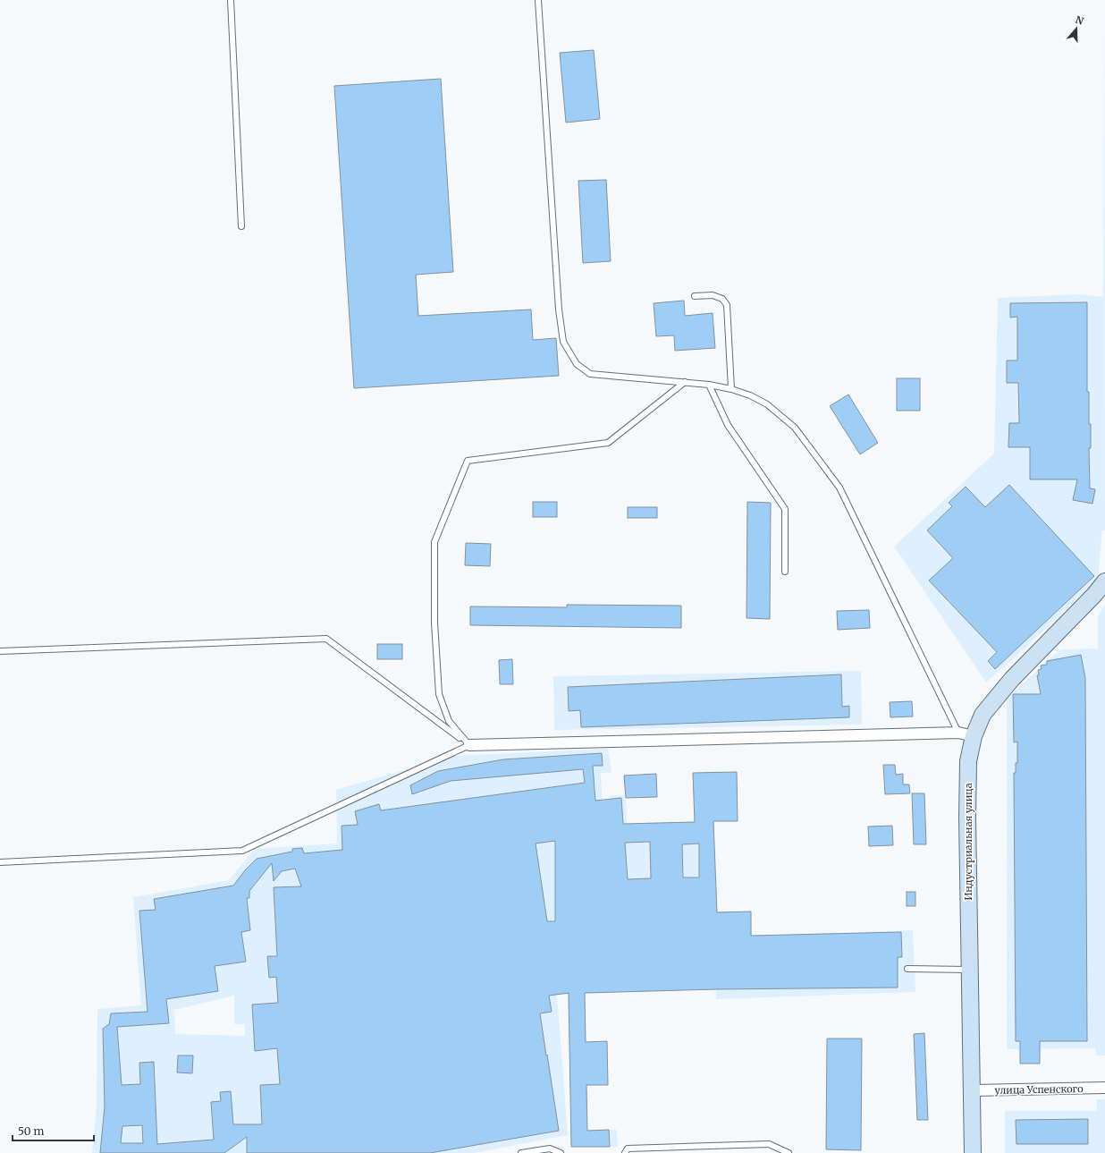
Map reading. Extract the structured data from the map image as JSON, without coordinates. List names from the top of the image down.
{
  "streets": {
    "street": ["Индустриальная улица", "улица Успенского"]
  },
  "crossings": [
    ["Индустриальная улица", "улица Успенского"]
  ],
  "scale_bar": "50 m",
  "north": "top"
}
